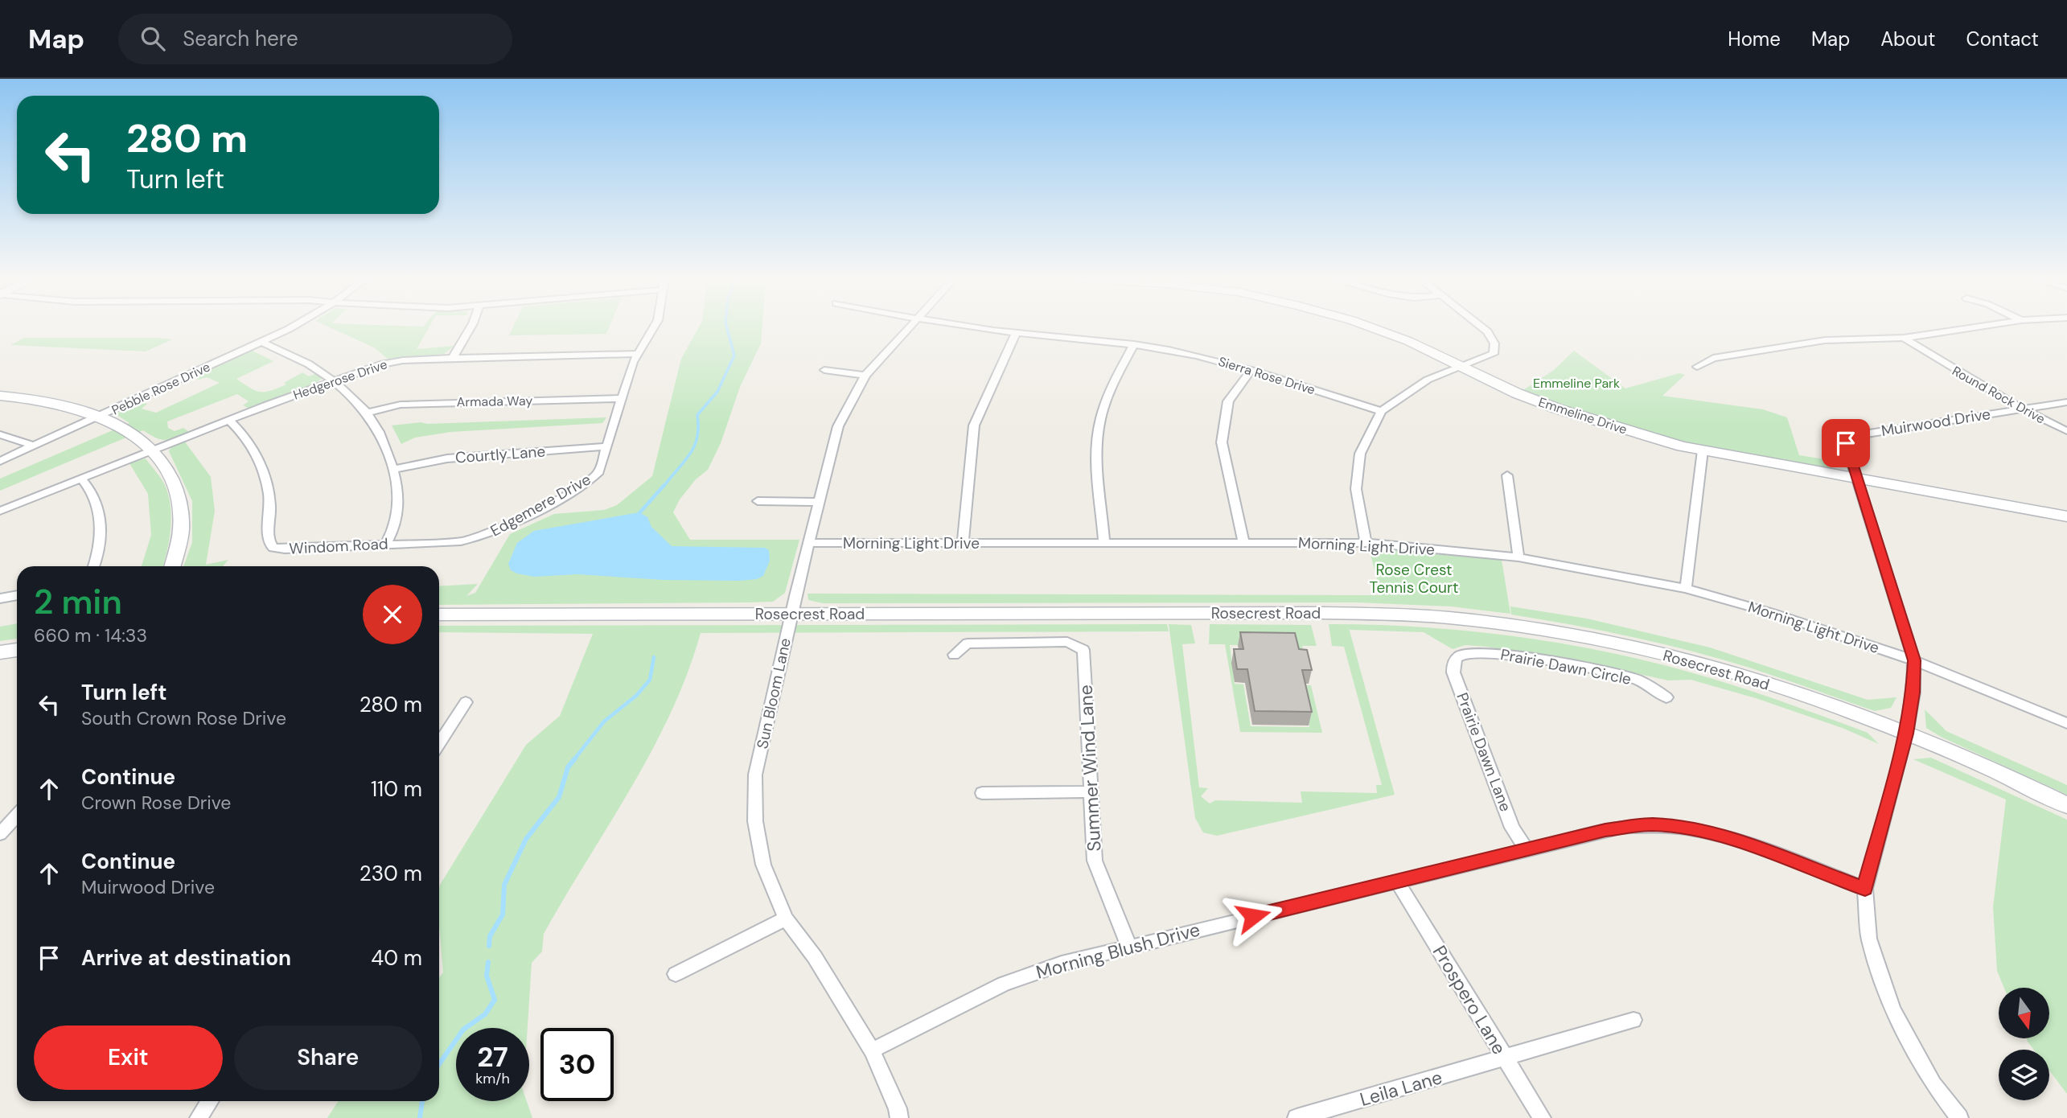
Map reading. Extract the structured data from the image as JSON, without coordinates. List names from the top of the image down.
{
  "streets": {
    "street": [
      "Sierra Rose Drive",
      "Hedgerose Drive",
      "Pebble Rose Drive",
      "Round Rock Drive",
      "Armada Way",
      "Emmeline Drive",
      "Muirwood Drive",
      "Courtly Lane",
      "Edgemere Drive",
      "Morning Light Drive",
      "Windom Road",
      "Rosecrest Road",
      "Prairie Dawn Circle",
      "Sun Bloom Lane",
      "Prairie Dawn Lane",
      "Summer Wind Lane",
      "Morning Blush Drive",
      "Prospero Lane",
      "Leila Lane"
    ]
  },
  "crossings": [
    ["Hedgerose Drive", "Edgemere Drive"],
    ["Hedgerose Drive", "Windom Road"],
    ["Round Rock Drive", "Muirwood Drive"],
    ["Armada Way", "Edgemere Drive"],
    ["Emmeline Drive", "Muirwood Drive"],
    ["Courtly Lane", "Edgemere Drive"],
    ["Edgemere Drive", "Windom Road"],
    ["Morning Light Drive", "Sun Bloom Lane"],
    ["Rosecrest Road", "Sun Bloom Lane"],
    ["Prairie Dawn Circle", "Prairie Dawn Lane"],
    ["Sun Bloom Lane", "Morning Blush Drive"],
    ["Prairie Dawn Lane", "Morning Blush Drive"],
    ["Summer Wind Lane", "Morning Blush Drive"],
    ["Morning Blush Drive", "Prospero Lane"],
    ["Prospero Lane", "Leila Lane"]
  ],
  "parks": ["Emmeline Park", "Rose Crest Tennis Court"],
  "north": "bottom",
  "page": {
    "header": "Map",
    "search": "Search here",
    "nav": [
      "Home",
      "Map",
      "About",
      "Contact"
    ],
    "turn": ["280 m", "Turn left"],
    "heading": ["2 min", "660 m · 14:33"],
    "list": [
      {
        "name": "Turn left",
        "note": "South Crown Rose Drive",
        "value": "280 m"
      },
      {
        "name": "Continue",
        "note": "Crown Rose Drive",
        "value": "110 m"
      },
      {
        "name": "Continue",
        "note": "Muirwood Drive",
        "value": "230 m"
      },
      {
        "name": "Arrive at destination",
        "value": "40 m"
      }
    ],
    "buttons": ["Exit", "Share"],
    "speed": "27 km/h",
    "limit": "30"
  }
}
